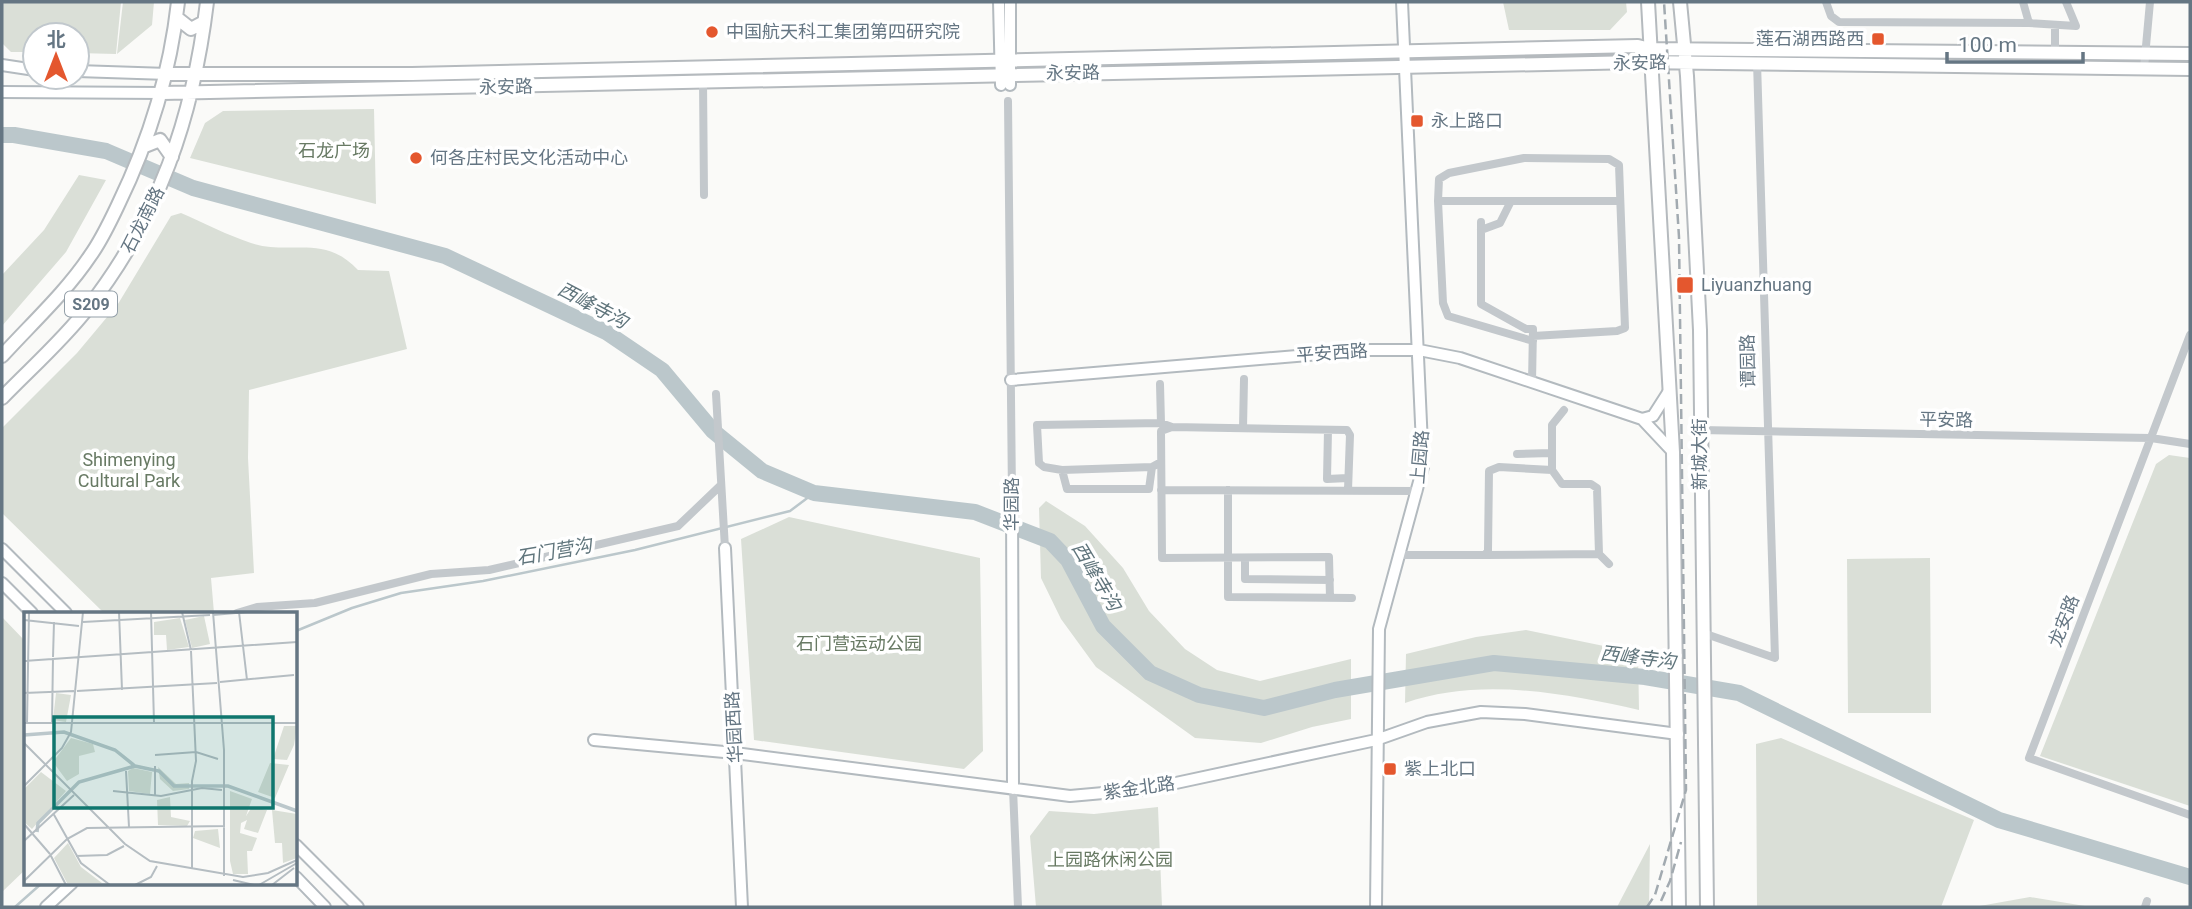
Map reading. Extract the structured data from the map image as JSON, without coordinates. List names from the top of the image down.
{
  "streets": {
    "main road": [
      "永安路",
      "石龙南路",
      "S209",
      "新城大街"
    ],
    "street": [
      "平安西路",
      "谭园路",
      "平安路",
      "上园路",
      "华园路",
      "龙安路",
      "华园西路",
      "紫金北路"
    ]
  },
  "crossings": [
    ["永安路", "石龙南路"],
    ["永安路", "谭园路"],
    ["永安路", "新城大街"],
    ["永安路", "上园路"],
    ["平安西路", "上园路"],
    ["平安西路", "华园路"],
    ["谭园路", "平安路"],
    ["谭园路", "新城大街"],
    ["平安路", "新城大街"],
    ["平安路", "龙安路"],
    ["新城大街", "紫金北路"],
    ["上园路", "紫金北路"],
    ["华园路", "紫金北路"],
    ["华园西路", "紫金北路"]
  ],
  "water": ["西峰寺沟", "石门营沟"],
  "parks": [
    "石龙广场",
    "Shimenying Cultural Park",
    "石门营运动公园",
    "上园路休闲公园"
  ],
  "places": {
    "other": ["中国航天科工集团第四研究院", "何各庄村民文化活动中心"],
    "transit": [
      "莲石湖西路西",
      "永上路口",
      "Liyuanzhuang",
      "紫上北口"
    ]
  },
  "scale_bar": "100 m",
  "north": "top"
}
